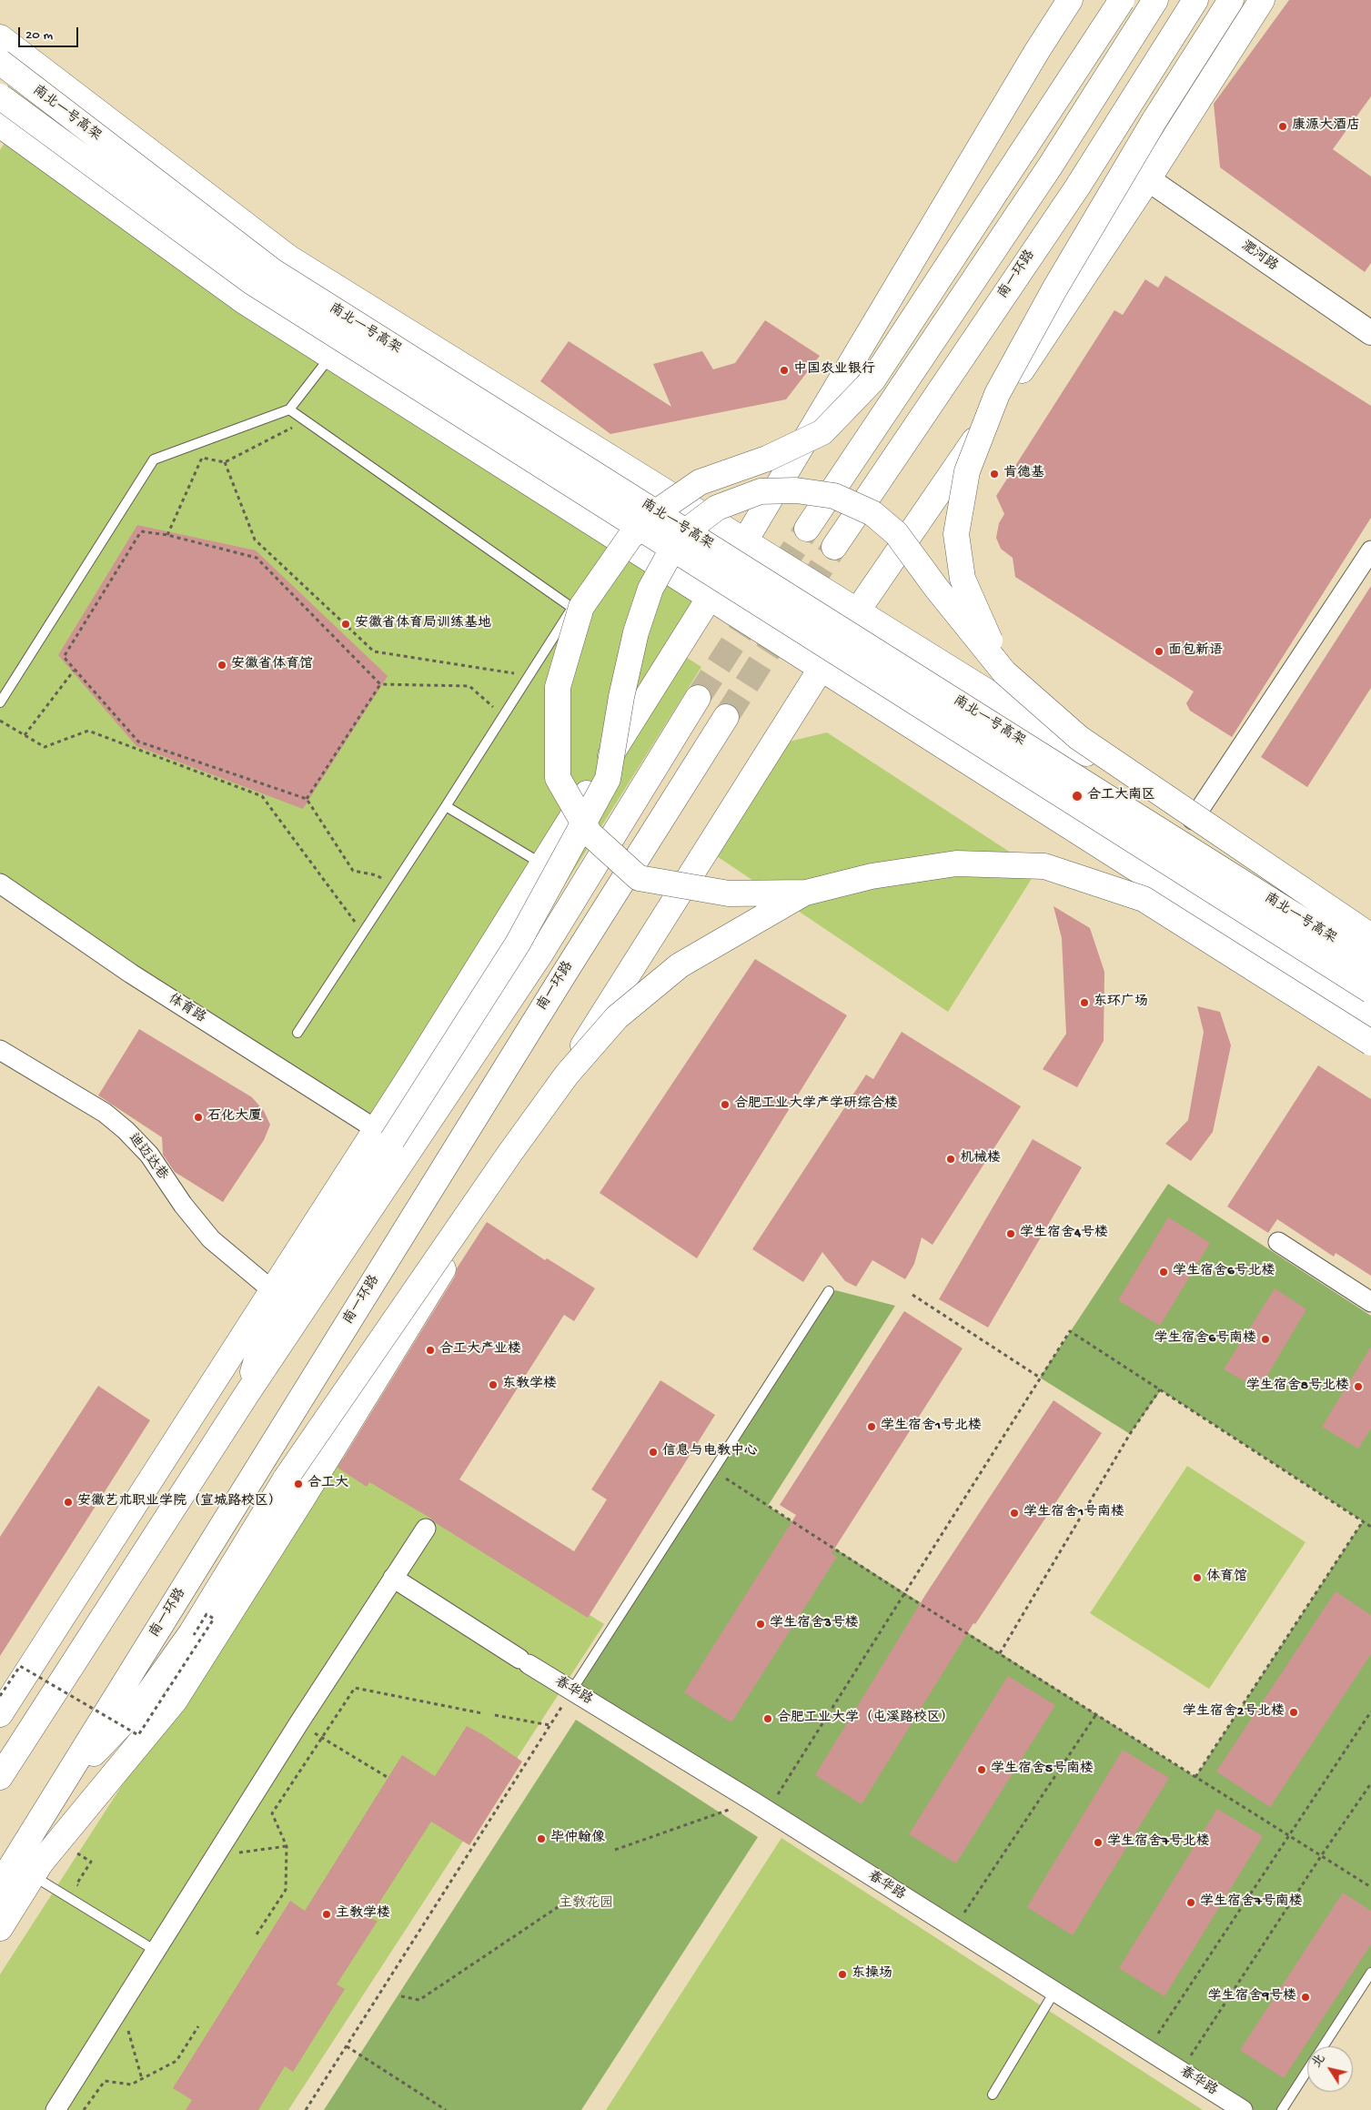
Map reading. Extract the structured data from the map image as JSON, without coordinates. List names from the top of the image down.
{
  "streets": {
    "main road": ["南北一号高架", "南一环路"],
    "street": [
      "淝河路",
      "体育路",
      "迪迈达巷",
      "春华路"
    ]
  },
  "parks": ["主教花园"],
  "places": [
    "康源大酒店",
    "中国农业银行",
    "肯德基",
    "安徽省体育局训练基地",
    "面包新语",
    "安徽省体育馆",
    "合工大南区",
    "东环广场",
    "合肥工业大学产学研综合楼",
    "石化大厦",
    "机械楼",
    "学生宿舍4号楼",
    "学生宿舍6号北楼",
    "学生宿舍6号南楼",
    "合工大产业楼",
    "东教学楼",
    "学生宿舍8号北楼",
    "学生宿舍1号北楼",
    "信息与电教中心",
    "合工大",
    "安徽艺术职业学院（宣城路校区）",
    "学生宿舍1号南楼",
    "体育馆",
    "学生宿舍3号楼",
    "学生宿舍2号北楼",
    "合肥工业大学（屯溪路校区）",
    "学生宿舍5号南楼",
    "毕仲翰像",
    "学生宿舍7号北楼",
    "学生宿舍7号南楼",
    "主教学楼",
    "东操场",
    "学生宿舍9号楼"
  ],
  "scale_bar": "20 m",
  "north": "top left"
}
